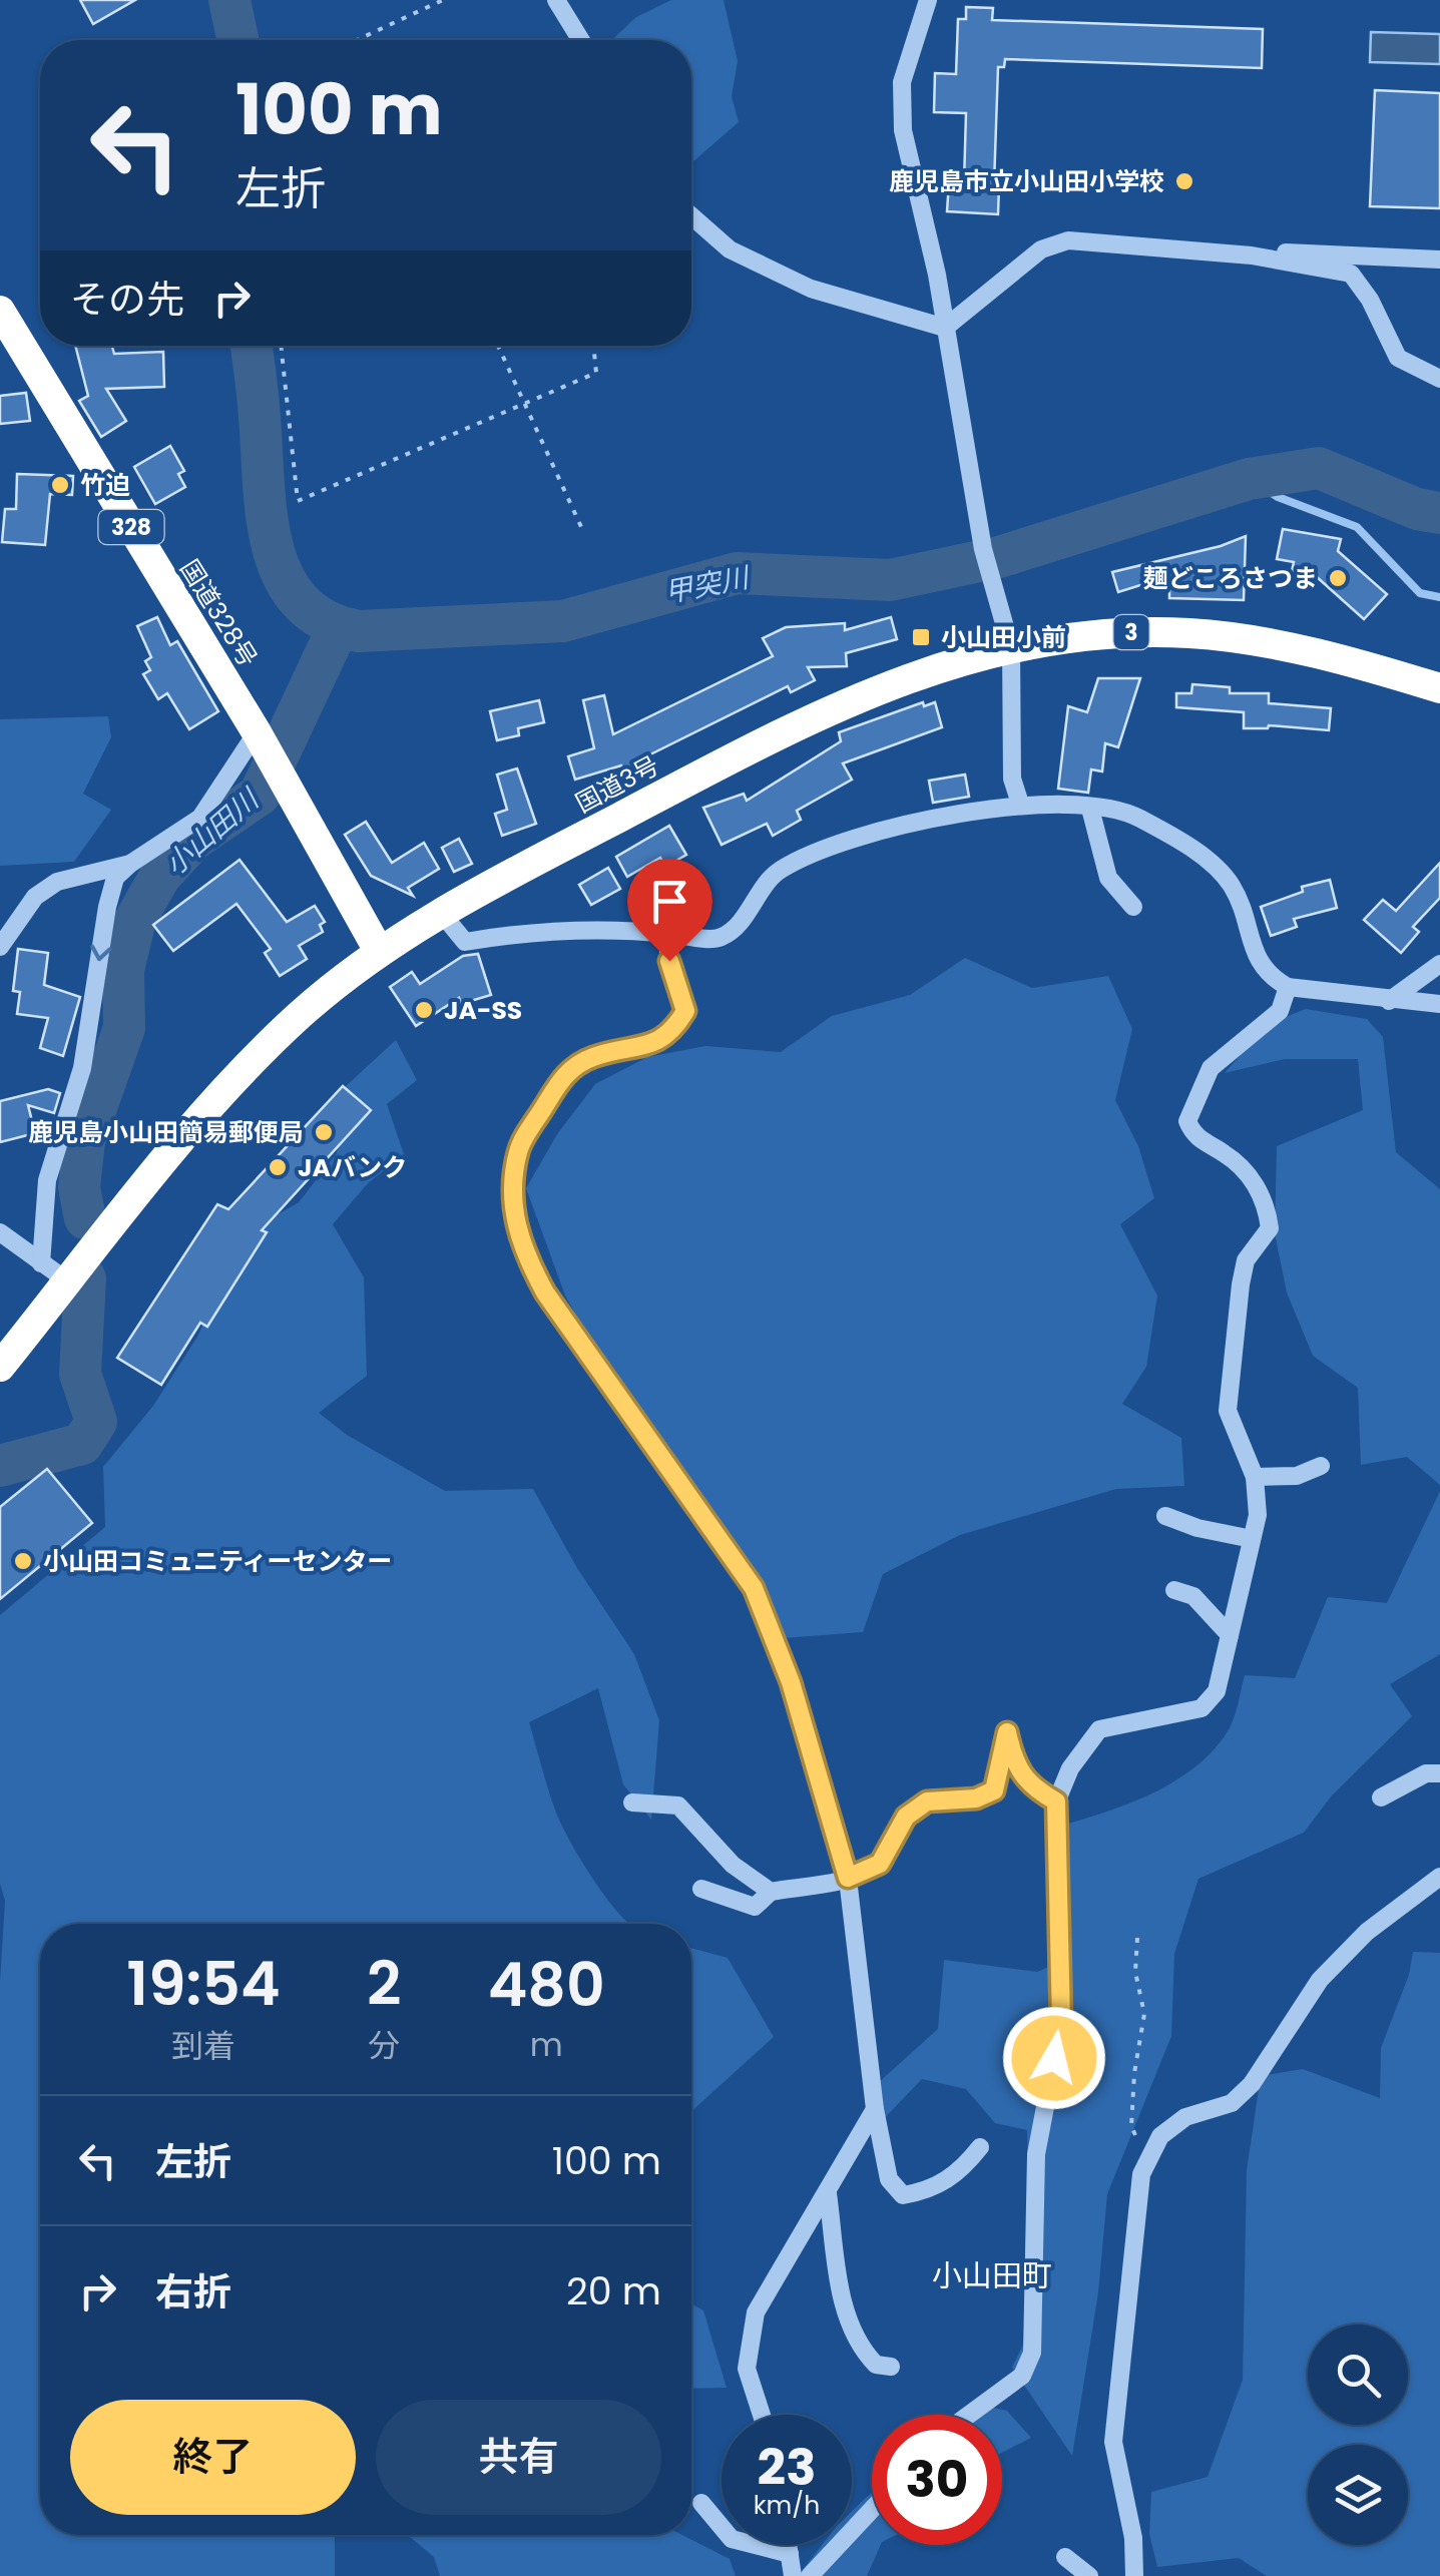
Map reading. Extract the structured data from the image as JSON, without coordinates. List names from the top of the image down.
{
  "streets": {
    "highway": [
      "328",
      "国道328号",
      "3",
      "国道3号"
    ]
  },
  "crossings": [
    ["国道328号", "国道3号"]
  ],
  "districts": ["小山田町"],
  "water": ["甲突川", "小山田川"],
  "places": {
    "other": [
      "鹿児島市立小山田小学校",
      "竹迫",
      "麺どころさつま",
      "JA-SS",
      "鹿児島小山田簡易郵便局",
      "JAバンク",
      "小山田コミュニティーセンター"
    ],
    "transit": ["小山田小前"]
  },
  "page": {
    "turn": ["100 m", "左折"],
    "then": "その先",
    "eta": [
      "19:54",
      "到着",
      "2",
      "分",
      "480",
      "m"
    ],
    "list": [
      {
        "name": "左折",
        "value": "100 m"
      },
      {
        "name": "右折",
        "value": "20 m"
      }
    ],
    "buttons": ["終了", "共有"],
    "speed": "23 km/h",
    "limit": "30"
  }
}
